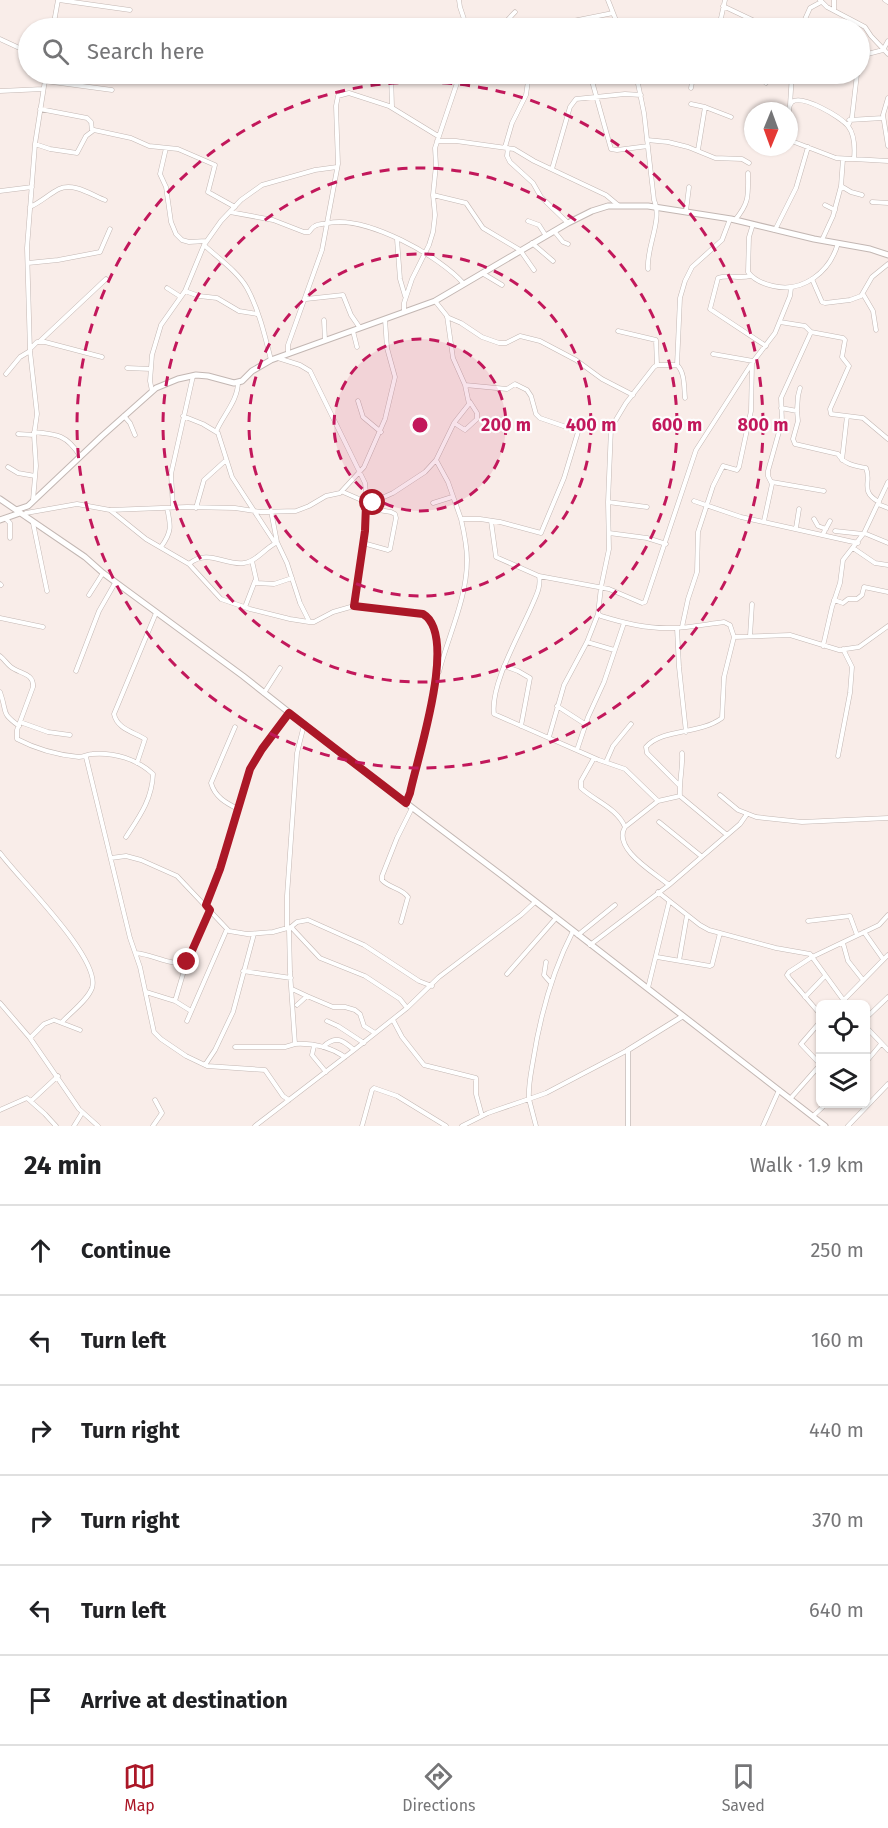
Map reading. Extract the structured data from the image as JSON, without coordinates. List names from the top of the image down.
{
  "north": "bottom",
  "page": {
    "search": "Search here",
    "heading": ["24 min", "Walk · 1.9 km"],
    "list": [
      ["Continue", "250 m"],
      ["Turn left", "160 m"],
      ["Turn right", "440 m"],
      ["Turn right", "370 m"],
      ["Turn left", "640 m"],
      "Arrive at destination"
    ],
    "nav": ["Map", "Directions", "Saved"]
  },
  "rings": [
    "200 m",
    "400 m",
    "600 m",
    "800 m"
  ]
}
